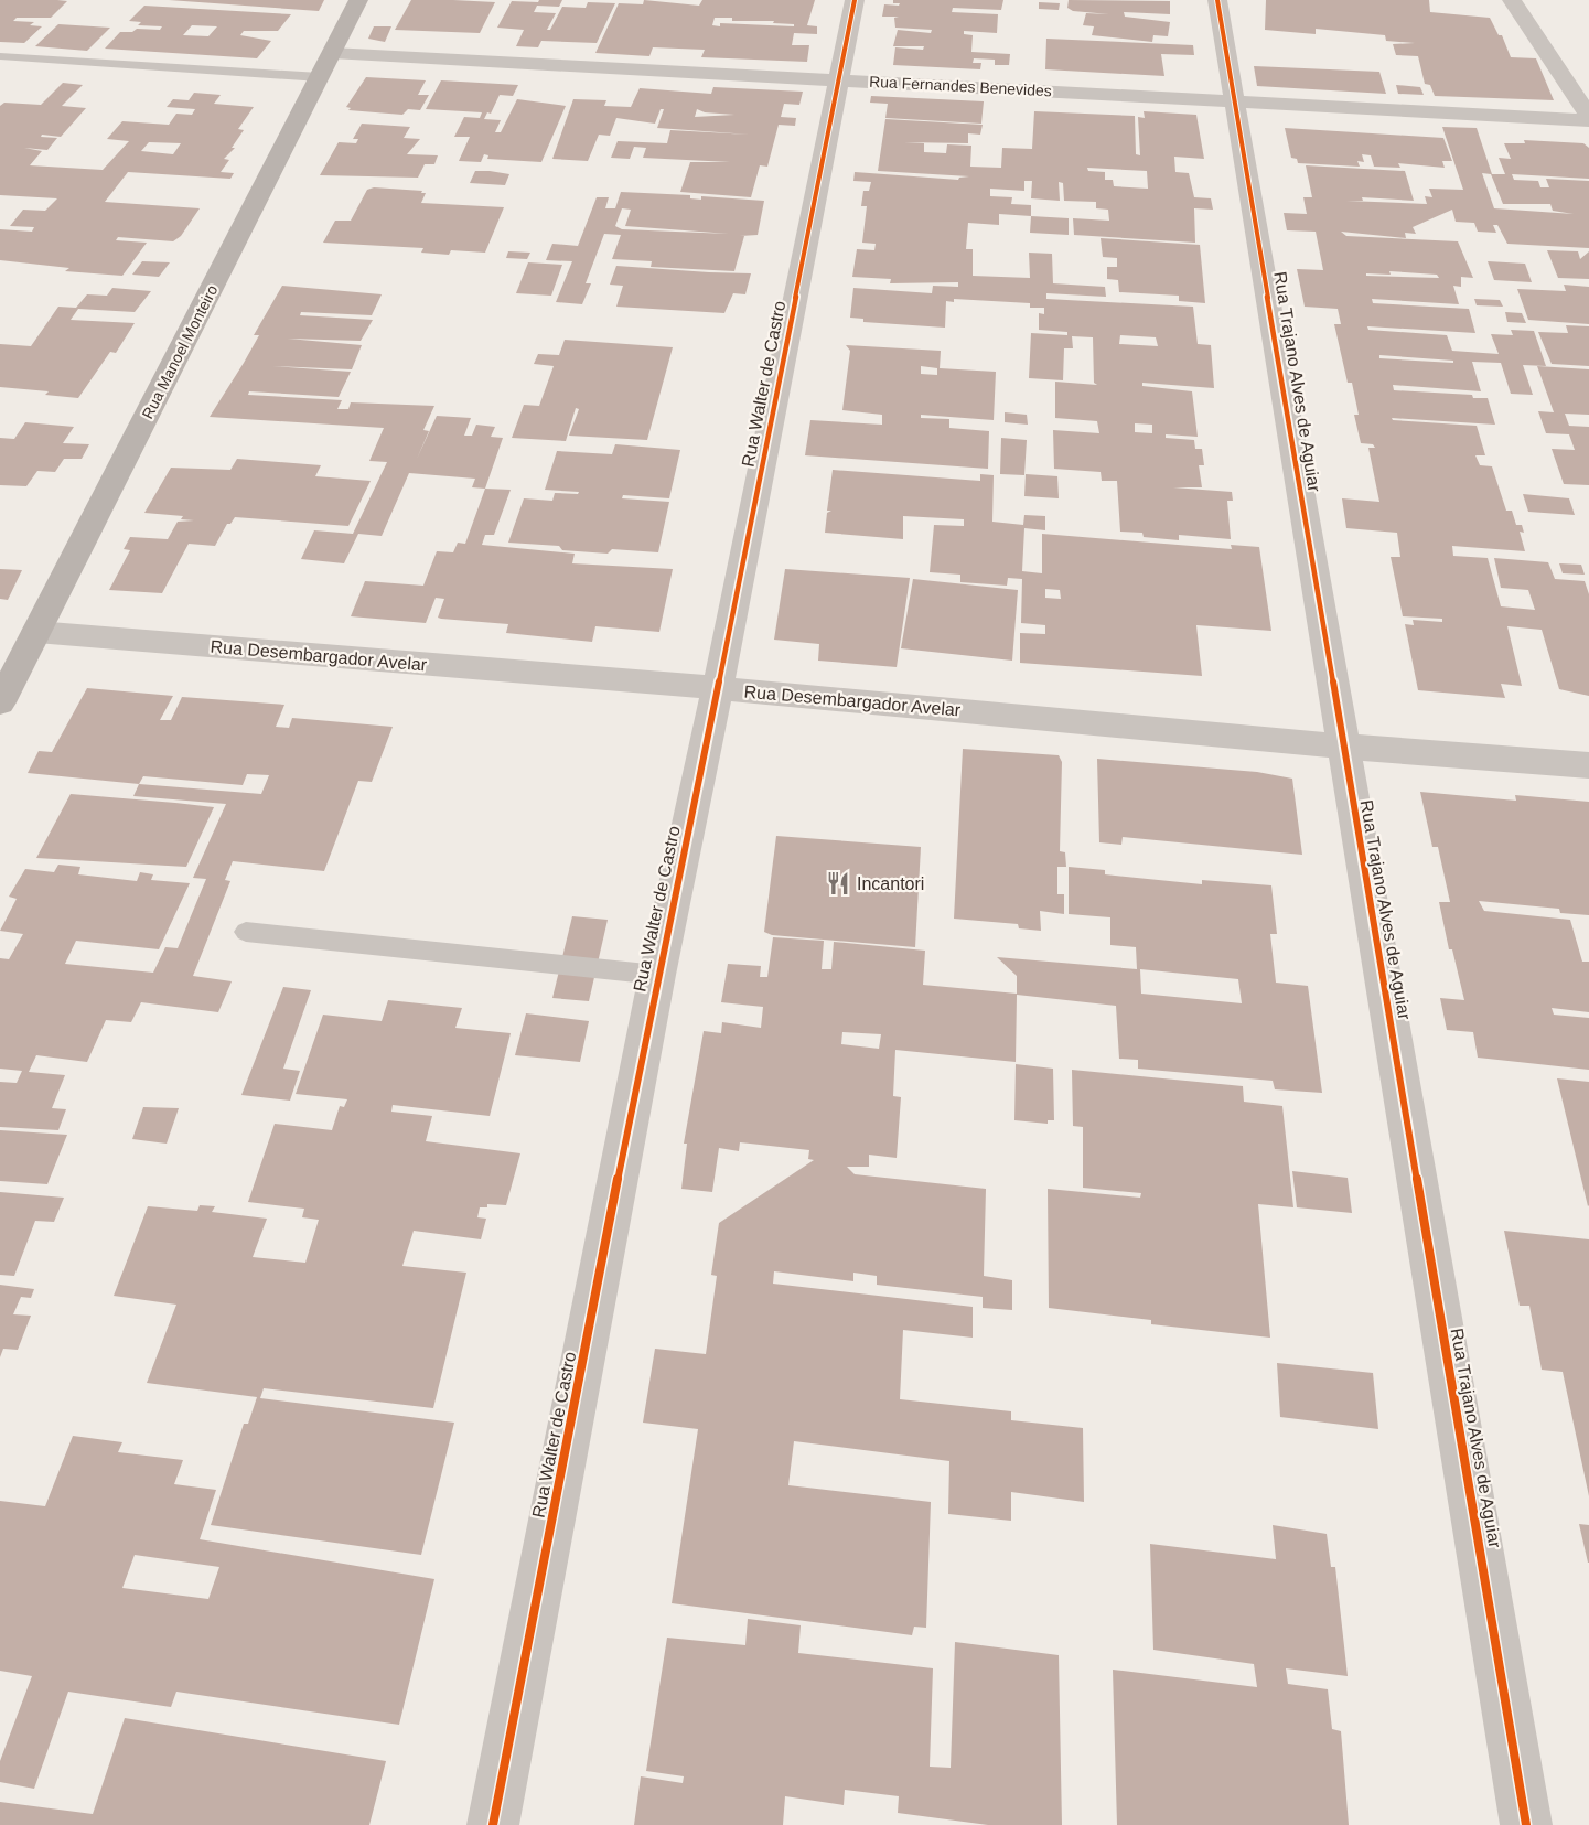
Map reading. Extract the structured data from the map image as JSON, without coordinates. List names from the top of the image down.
{
  "streets": {
    "street": [
      "Rua Fernandes Benevides",
      "Rua Manoel Monteiro",
      "Rua Trajano Alves de Aguiar",
      "Rua Walter de Castro",
      "Rua Desembargador Avelar"
    ]
  },
  "crossings": [
    ["Rua Fernandes Benevides", "Rua Manoel Monteiro"],
    ["Rua Fernandes Benevides", "Rua Trajano Alves de Aguiar"],
    ["Rua Fernandes Benevides", "Rua Walter de Castro"],
    ["Rua Manoel Monteiro", "Rua Desembargador Avelar"],
    ["Rua Trajano Alves de Aguiar", "Rua Desembargador Avelar"],
    ["Rua Walter de Castro", "Rua Desembargador Avelar"]
  ],
  "places": {
    "restaurant": ["Incantori"]
  }
}
